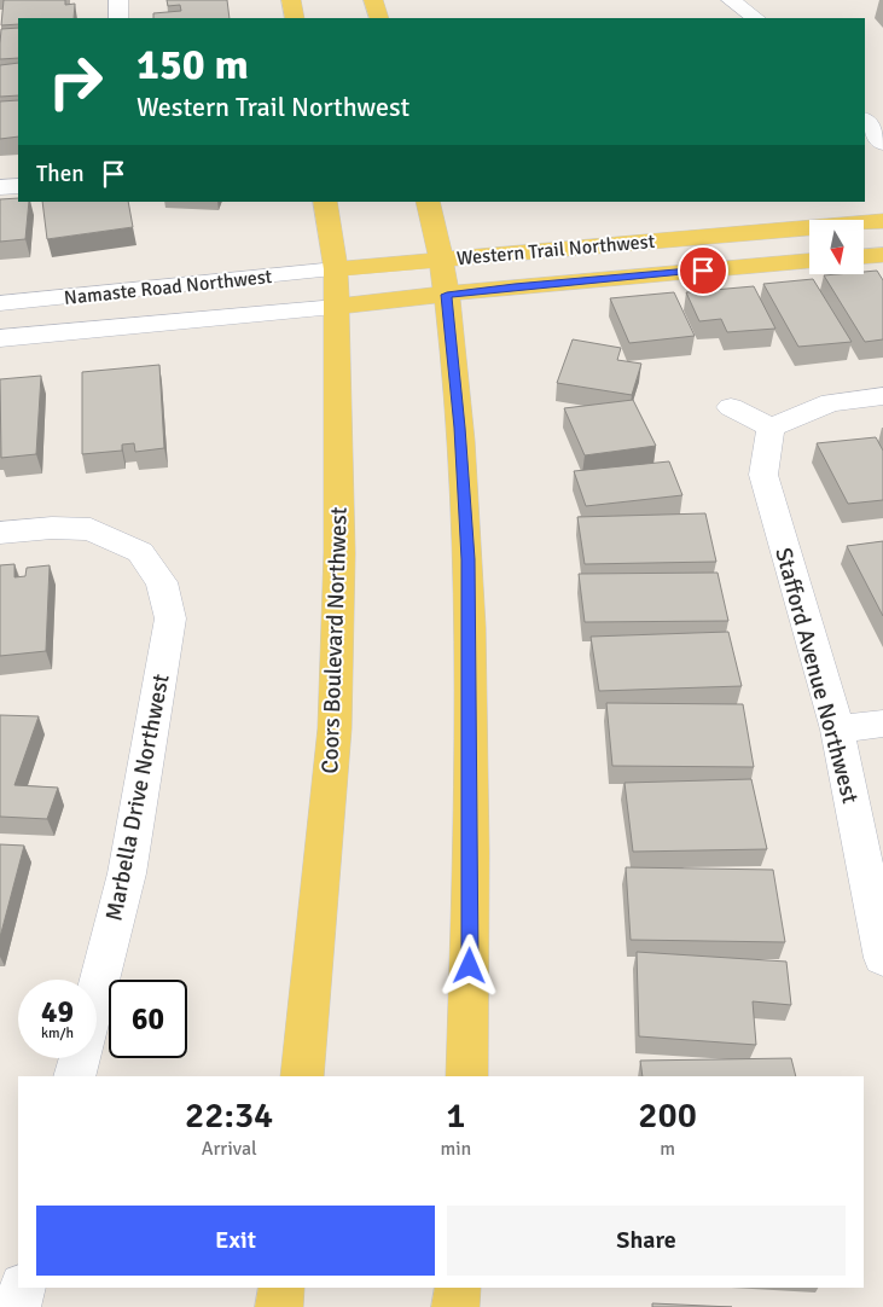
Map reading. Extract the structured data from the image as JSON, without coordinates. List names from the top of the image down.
{
  "streets": {
    "main road": ["Western Trail Northwest", "Coors Boulevard Northwest"],
    "street": ["Namaste Road Northwest", "Stafford Avenue Northwest", "Marbella Drive Northwest"]
  },
  "crossings": [
    ["Western Trail Northwest", "Namaste Road Northwest"],
    ["Western Trail Northwest", "Coors Boulevard Northwest"],
    ["Namaste Road Northwest", "Coors Boulevard Northwest"]
  ],
  "north": "bottom",
  "page": {
    "turn": ["150 m", "Western Trail Northwest"],
    "then": "Then",
    "speed": "49 km/h",
    "limit": "60",
    "eta": [
      "22:34",
      "Arrival",
      "1",
      "min",
      "200",
      "m"
    ],
    "buttons": ["Exit", "Share"]
  }
}
